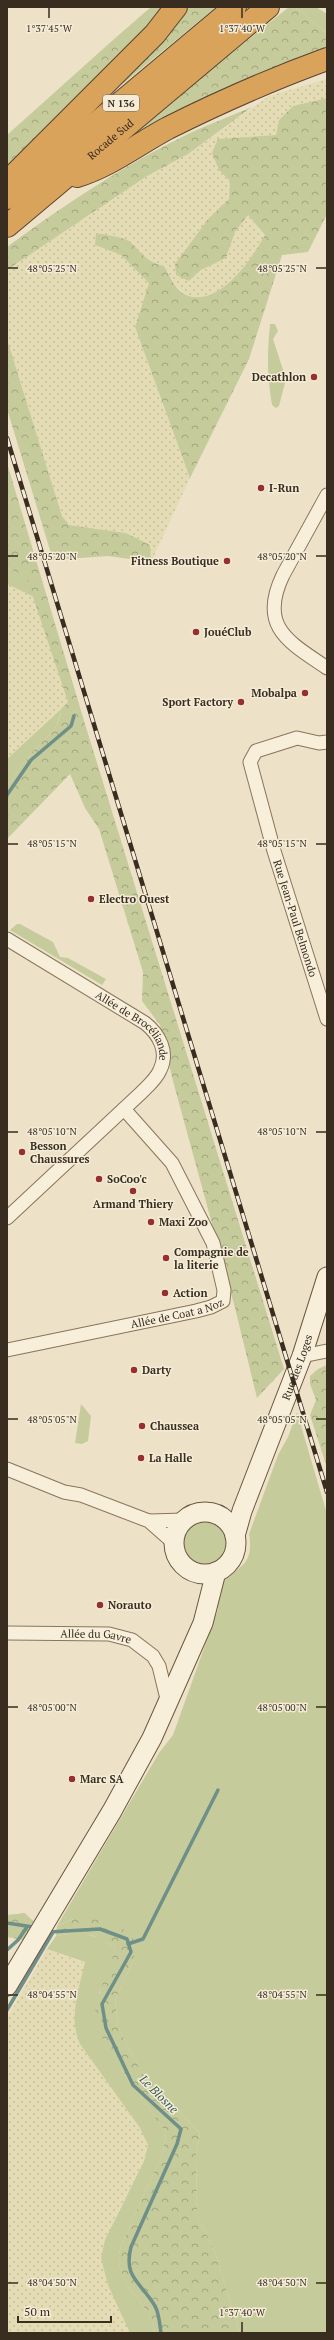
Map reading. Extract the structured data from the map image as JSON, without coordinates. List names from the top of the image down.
{
  "streets": {
    "highway": ["N 136", "Rocade Sud"],
    "street": [
      "Rue Jean-Paul Belmondo",
      "Allée de Brocéliande",
      "Allée de Coat a Noz",
      "Rue des Loges",
      "Allée du Gavre"
    ]
  },
  "crossings": [
    ["Allée de Brocéliande", "Allée de Coat a Noz"]
  ],
  "water": ["Le Blosne"],
  "places": [
    "Decathlon",
    "I-Run",
    "Fitness Boutique",
    "JouéClub",
    "Mobalpa",
    "Sport Factory",
    "Electro Ouest",
    "Besson Chaussures",
    "SoCoo'c",
    "Armand Thiery",
    "Maxi Zoo",
    "Compagnie de la literie",
    "Action",
    "Darty",
    "Chaussea",
    "La Halle",
    "Norauto",
    "Marc SA"
  ],
  "scale_bar": "50 m",
  "coordinates": [
    "1°37'45\"W",
    "1°37'40\"W",
    "48°05'25\"N",
    "48°05'20\"N",
    "48°05'15\"N",
    "48°05'10\"N",
    "48°05'05\"N",
    "48°05'00\"N",
    "48°04'55\"N",
    "48°04'50\"N"
  ]
}
